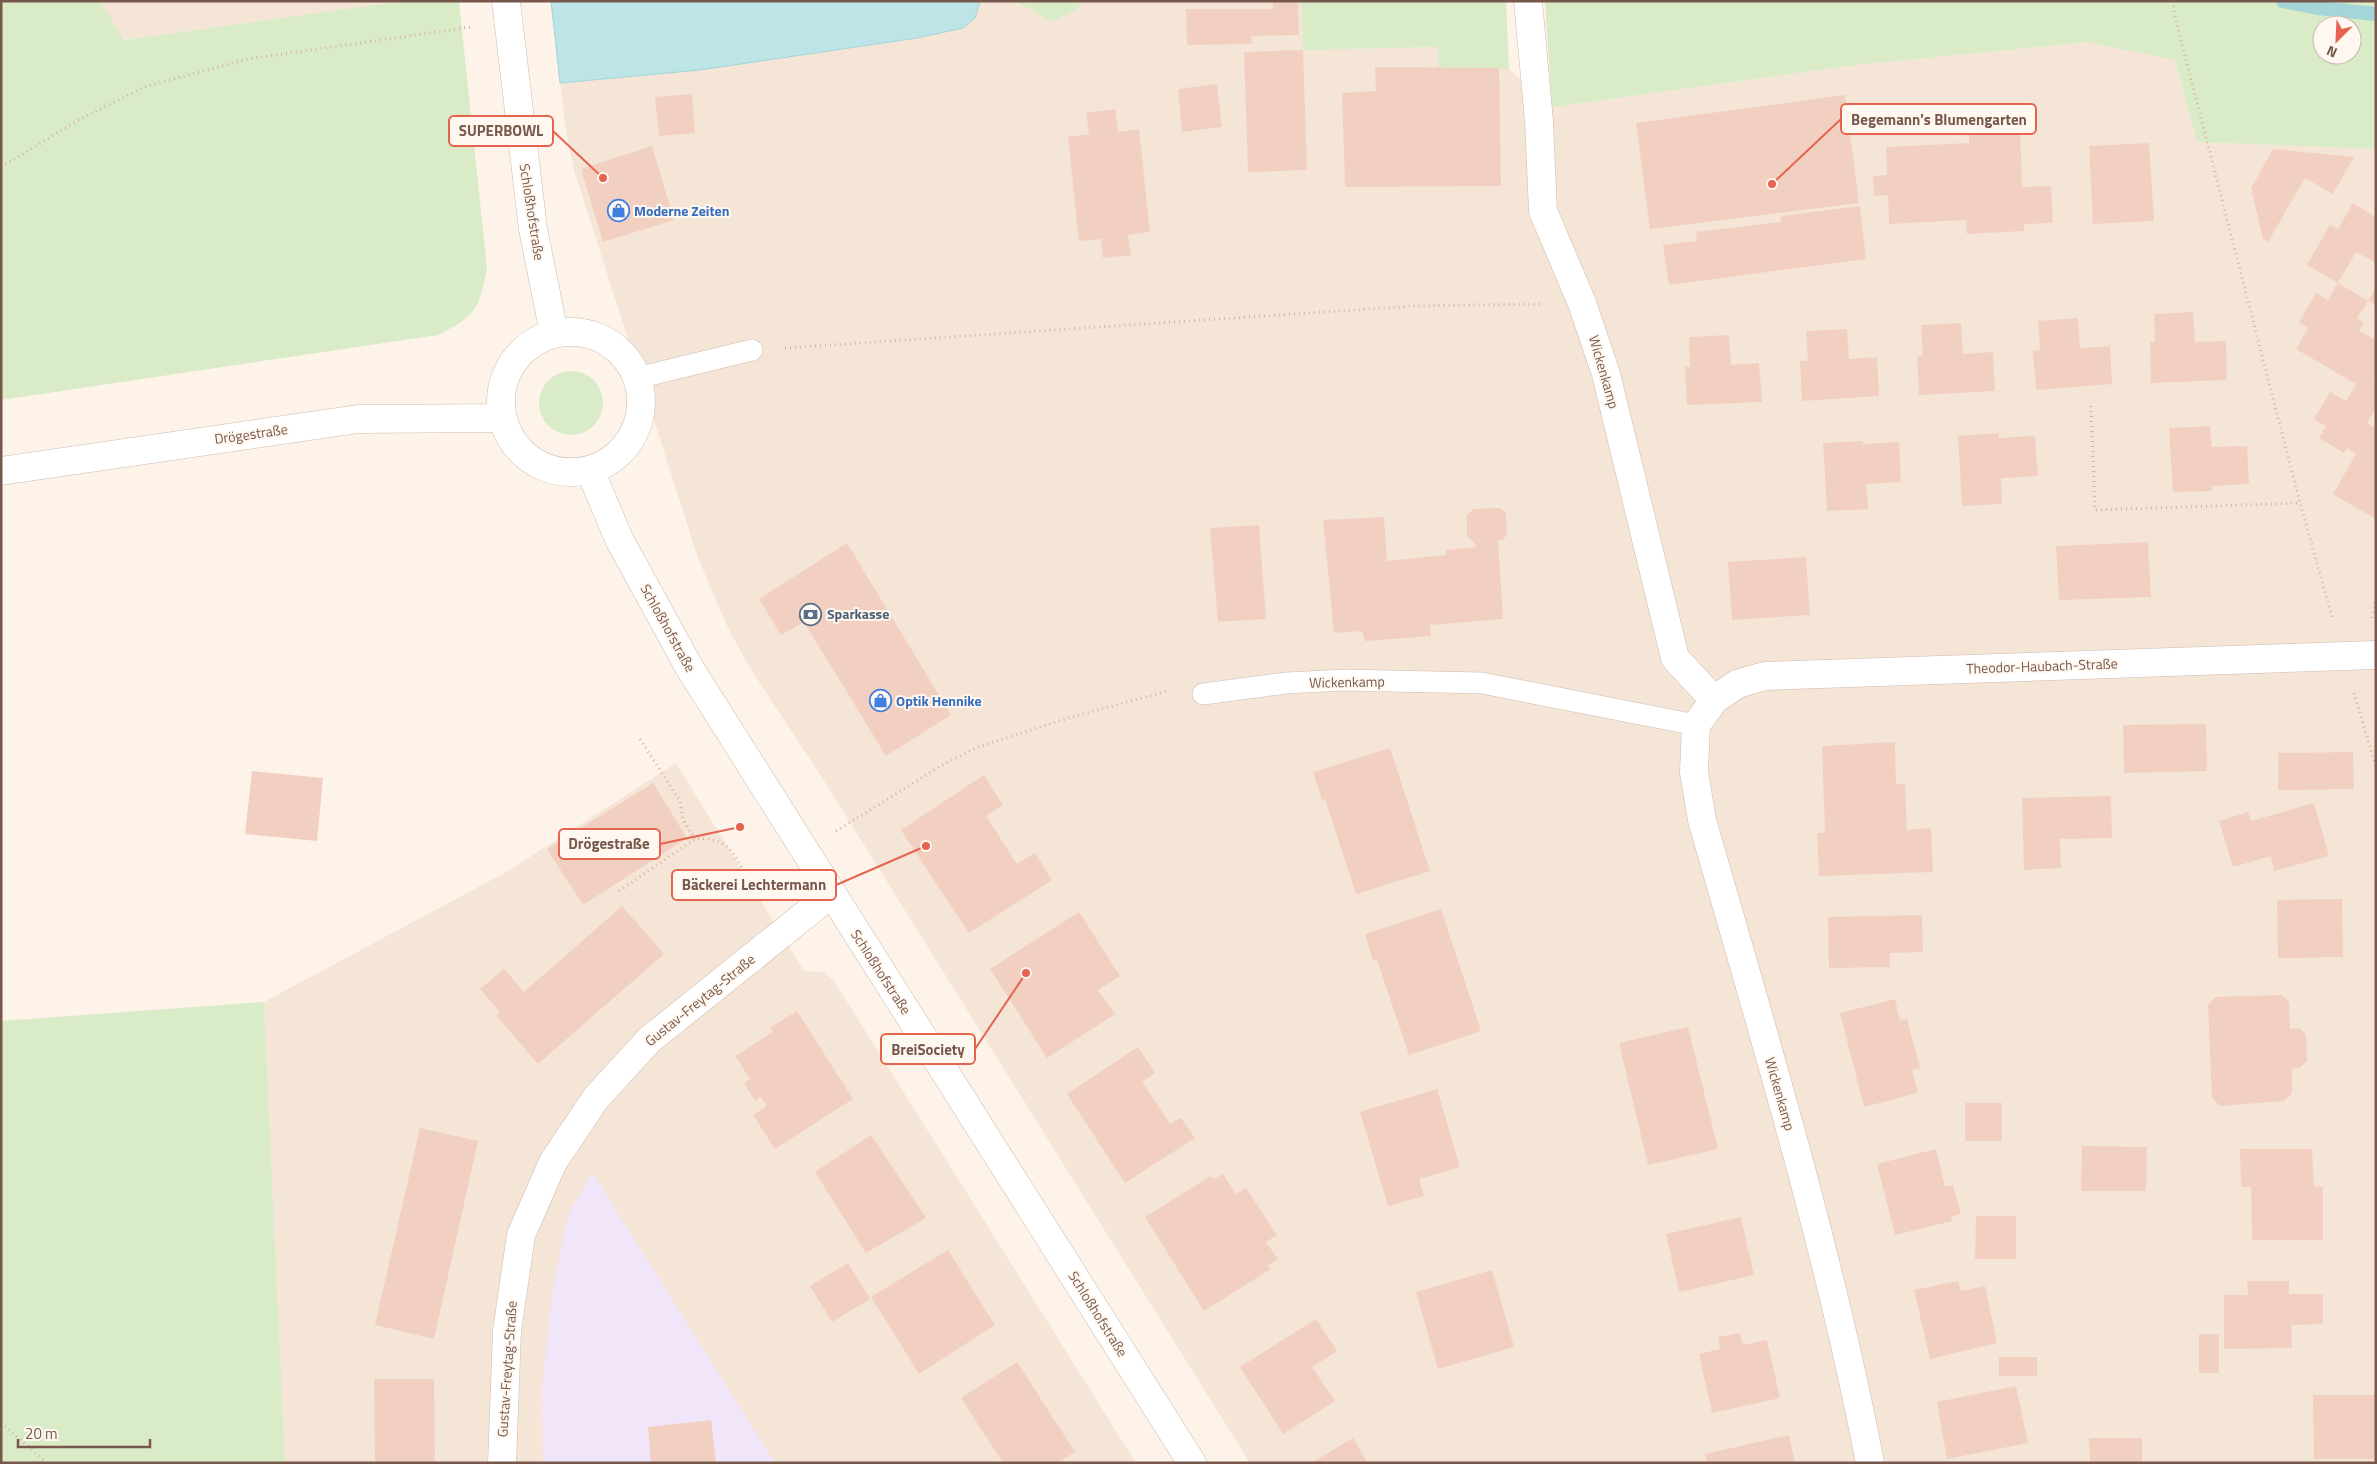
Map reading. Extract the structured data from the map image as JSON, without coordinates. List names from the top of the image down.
{
  "streets": {
    "street": [
      "Schloßhofstraße",
      "Wickenkamp",
      "Drögestraße",
      "Theodor-Haubach-Straße",
      "Gustav-Freytag-Straße"
    ]
  },
  "crossings": [
    ["Schloßhofstraße", "Drögestraße"],
    ["Schloßhofstraße", "Gustav-Freytag-Straße"],
    ["Wickenkamp", "Theodor-Haubach-Straße"]
  ],
  "places": {
    "other": [
      "SUPERBOWL",
      "Begemann's Blumengarten",
      "Drögestraße",
      "Bäckerei Lechtermann",
      "BreiSociety"
    ],
    "shop": ["Moderne Zeiten", "Optik Hennike"],
    "bank": ["Sparkasse"]
  },
  "scale_bar": "20 m",
  "north": "bottom left"
}
